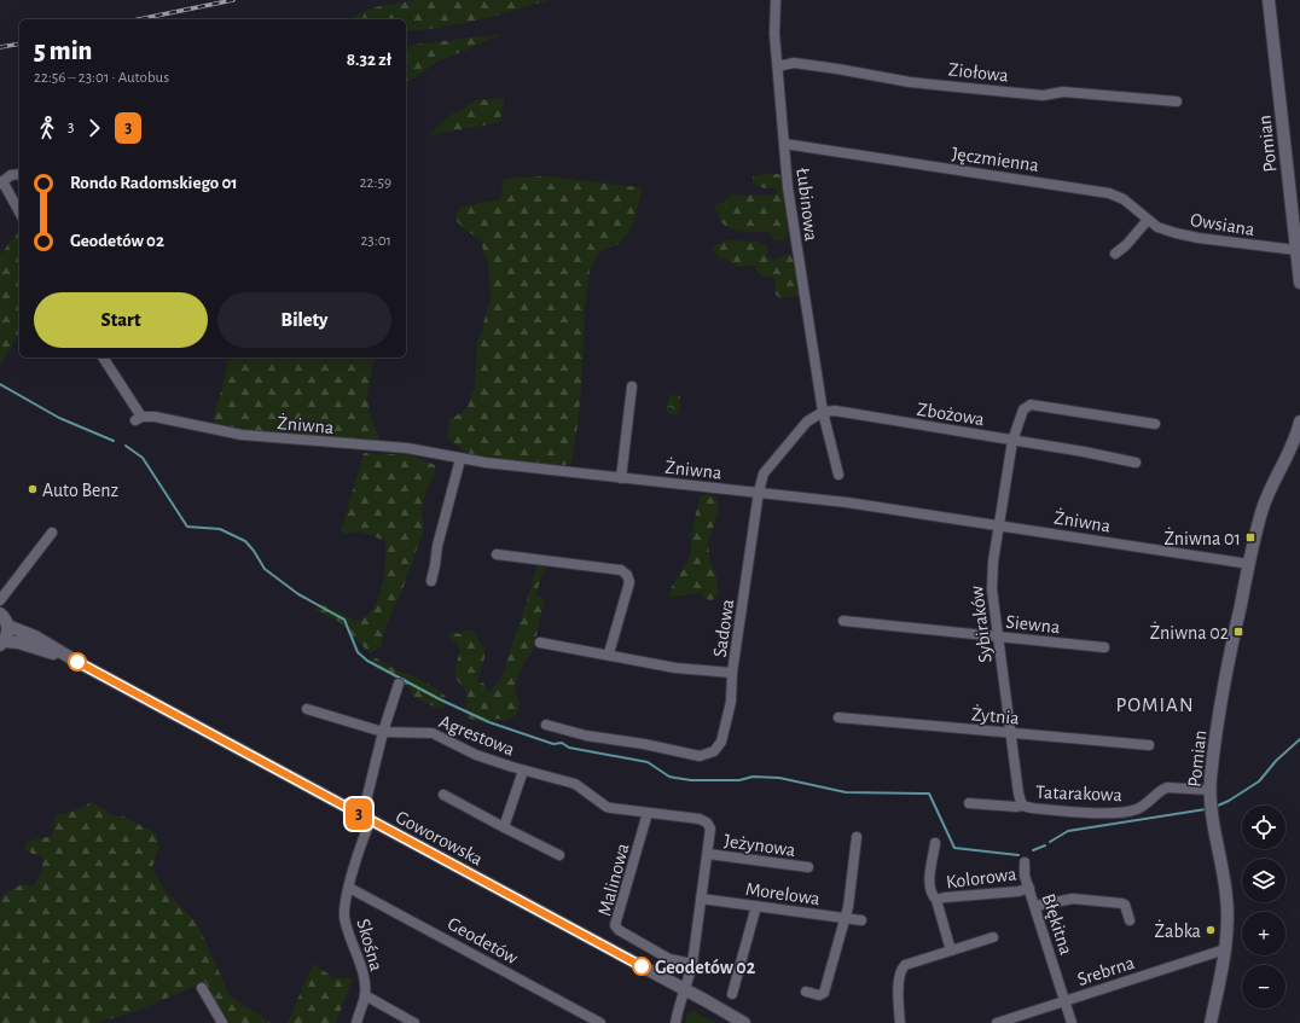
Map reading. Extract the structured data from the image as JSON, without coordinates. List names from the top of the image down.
{
  "streets": {
    "street": [
      "Ziołowa",
      "Pomian",
      "Jęczmienna",
      "Łubinowa",
      "Owsiana",
      "Zbożowa",
      "Żniwna",
      "Siewna",
      "Sybiraków",
      "Sadowa",
      "Żytnia",
      "Agrestowa",
      "Tatarakowa",
      "Goworowska",
      "Jeżynowa",
      "Kolorowa",
      "Malinowa",
      "Morelowa",
      "Błękitna",
      "Geodetów",
      "Skośna",
      "Srebrna"
    ]
  },
  "crossings": [
    ["Ziołowa", "Łubinowa"],
    ["Pomian", "Owsiana"],
    ["Pomian", "Żniwna"],
    ["Pomian", "Tatarakowa"],
    ["Pomian", "Srebrna"],
    ["Jęczmienna", "Łubinowa"],
    ["Jęczmienna", "Owsiana"],
    ["Łubinowa", "Zbożowa"],
    ["Łubinowa", "Sadowa"],
    ["Zbożowa", "Sybiraków"],
    ["Zbożowa", "Sadowa"],
    ["Żniwna", "Sybiraków"],
    ["Żniwna", "Sadowa"],
    ["Siewna", "Sybiraków"],
    ["Sybiraków", "Żytnia"],
    ["Sybiraków", "Tatarakowa"],
    ["Agrestowa", "Jeżynowa"],
    ["Agrestowa", "Malinowa"],
    ["Agrestowa", "Skośna"],
    ["Goworowska", "Skośna"],
    ["Kolorowa", "Błękitna"],
    ["Błękitna", "Srebrna"],
    ["Geodetów", "Skośna"]
  ],
  "districts": ["POMIAN"],
  "places": {
    "other": ["Auto Benz", "Żabka", "Geodetów 02"],
    "transit": ["Żniwna 01", "Żniwna 02"]
  },
  "lines": ["bus line 3"],
  "page": {
    "on_map": "3",
    "heading": ["5 min", "22:56 – 23:01 · Autobus", "8.32 zł"],
    "legs": ["3", "3"],
    "list": [
      {
        "name": "Rondo Radomskiego 01",
        "value": "22:59"
      },
      {
        "name": "Geodetów 02",
        "value": "23:01"
      }
    ],
    "buttons": ["Start", "Bilety"],
    "map_buttons": ["+", "−"]
  }
}
